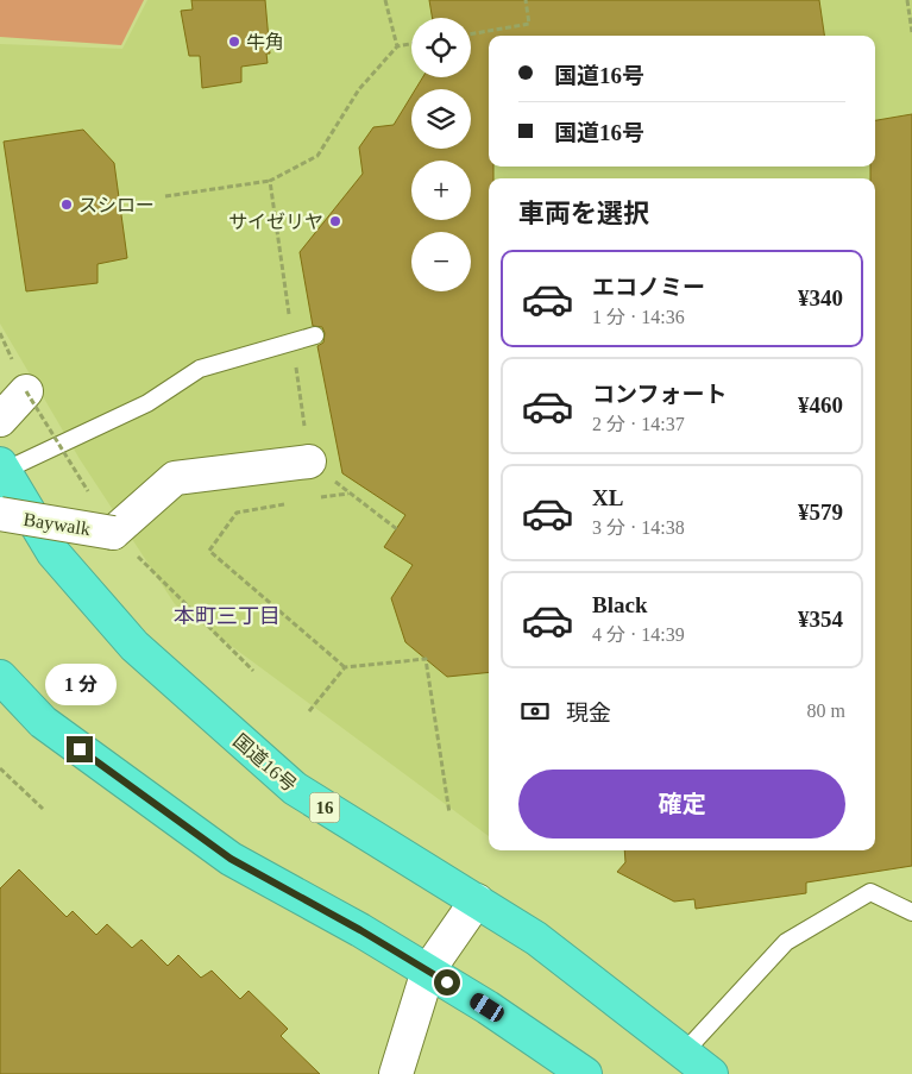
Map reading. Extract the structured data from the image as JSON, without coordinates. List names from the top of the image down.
{
  "streets": {
    "highway": ["国道16号", "16"],
    "street": ["Baywalk"]
  },
  "districts": ["本町三丁目"],
  "places": ["牛角", "スシロー", "サイゼリヤ"],
  "page": {
    "map_buttons": ["+", "−"],
    "banner": ["国道16号", "国道16号"],
    "heading": "車両を選択",
    "list": [
      {
        "name": "エコノミー",
        "note": "1 分 · 14:36",
        "value": "¥340"
      },
      {
        "name": "コンフォート",
        "note": "2 分 · 14:37",
        "value": "¥460"
      },
      {
        "name": "XL",
        "note": "3 分 · 14:38",
        "value": "¥579"
      },
      {
        "name": "Black",
        "note": "4 分 · 14:39",
        "value": "¥354"
      }
    ],
    "bubble": "1 分",
    "pay": ["現金", "80 m"],
    "buttons": "確定"
  }
}
